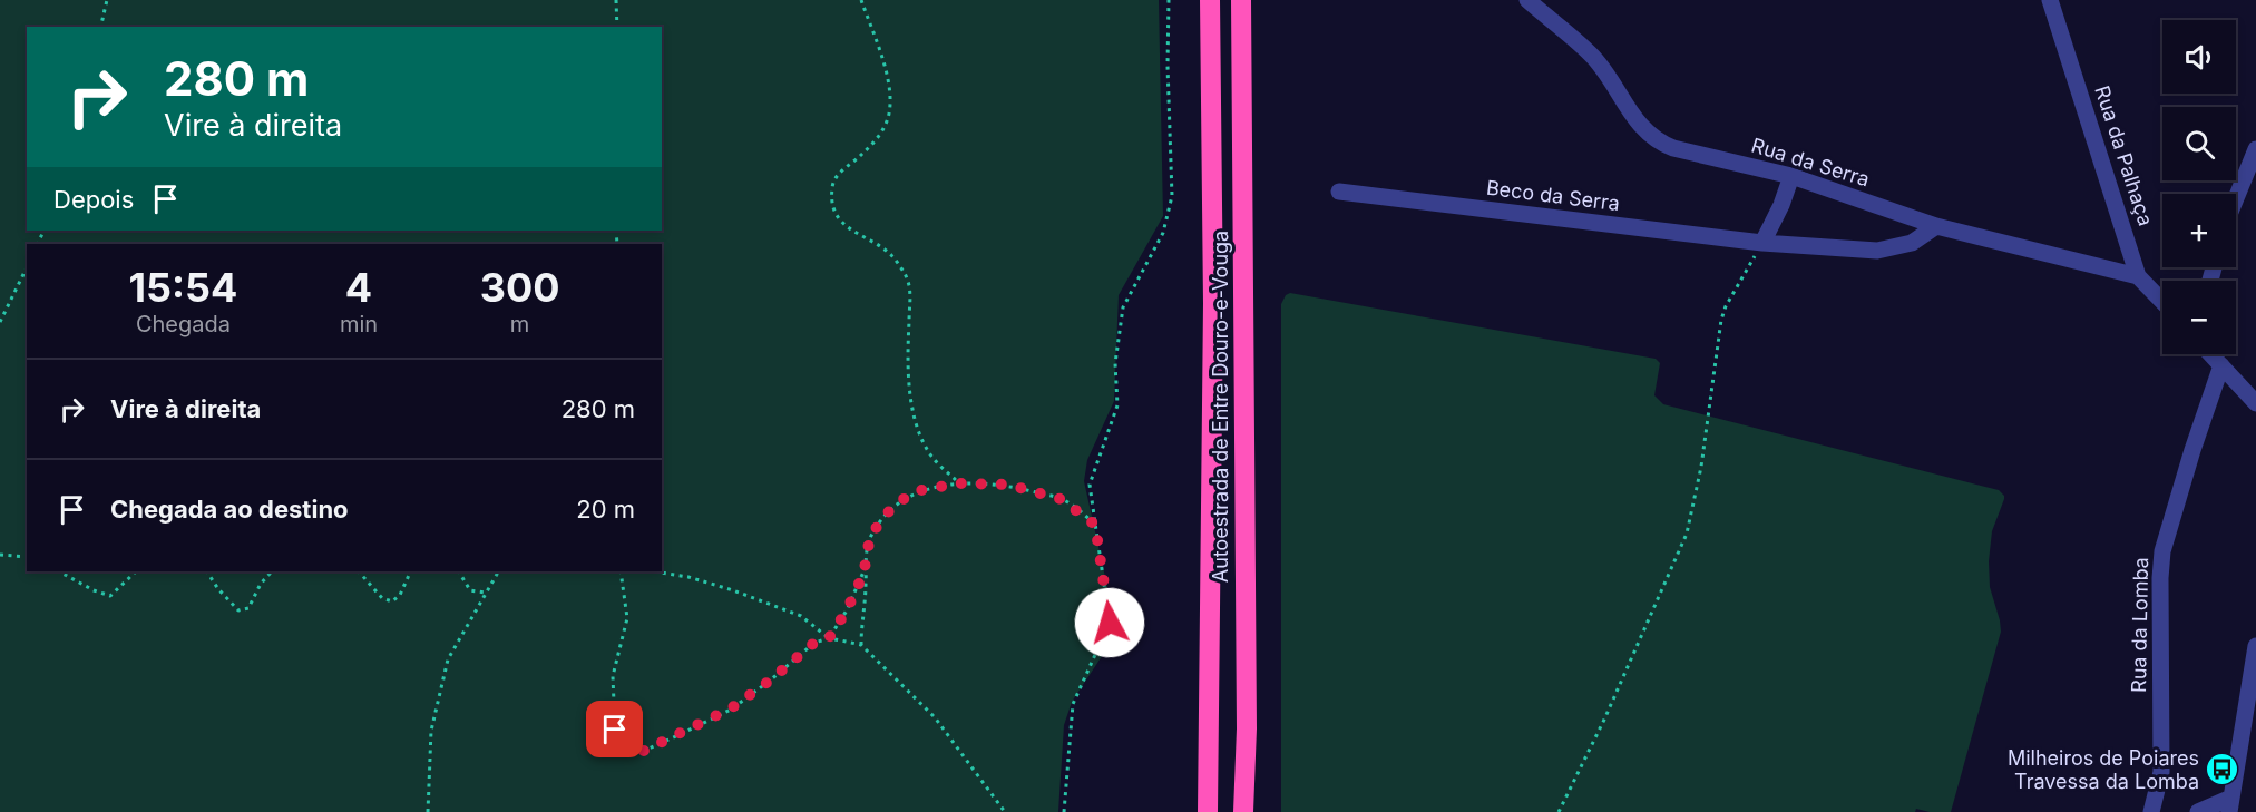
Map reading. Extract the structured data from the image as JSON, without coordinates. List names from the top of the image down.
{
  "streets": {
    "highway": ["Autoestrada de Entre Douro-e-Vouga"],
    "street": [
      "Rua da Palhaça",
      "Rua da Serra",
      "Beco da Serra",
      "Rua da Lomba"
    ]
  },
  "crossings": [
    ["Rua da Palhaça", "Rua da Serra"],
    ["Rua da Serra", "Beco da Serra"]
  ],
  "places": {
    "bus stop": ["Milheiros de Poiares Travessa da Lomba"]
  },
  "page": {
    "map_buttons": ["+", "−"],
    "turn": ["280 m", "Vire à direita"],
    "then": "Depois",
    "eta": [
      "15:54",
      "Chegada",
      "4",
      "min",
      "300",
      "m"
    ],
    "list": [
      {
        "name": "Vire à direita",
        "value": "280 m"
      },
      {
        "name": "Chegada ao destino",
        "value": "20 m"
      }
    ]
  }
}
